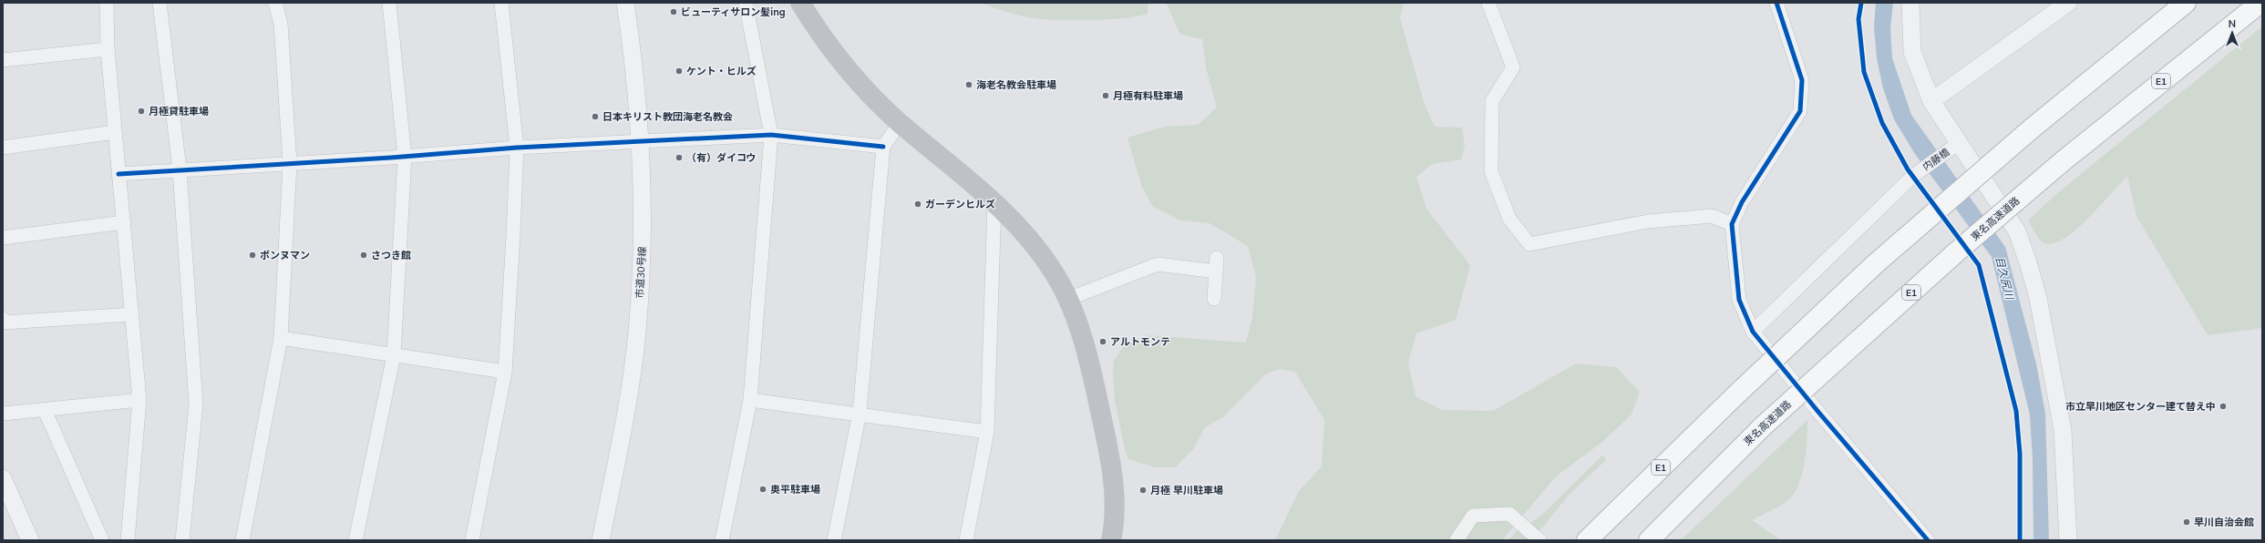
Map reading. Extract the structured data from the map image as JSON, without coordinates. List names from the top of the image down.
{
  "streets": {
    "highway": ["E1", "東名高速道路"],
    "street": ["内藤橋", "市道30号線"]
  },
  "water": ["目久尻川"],
  "places": [
    "ビューティサロン髪ing",
    "ケント・ヒルズ",
    "海老名教会駐車場",
    "月極有料駐車場",
    "月極貸駐車場",
    "日本キリスト教団海老名教会",
    "（有）ダイコウ",
    "ガーデンヒルズ",
    "ボンヌマン",
    "さつき館",
    "アルトモンテ",
    "市立早川地区センター建て替え中",
    "奥平駐車場",
    "月極 早川駐車場",
    "早川自治会館"
  ],
  "north": "top"
}
